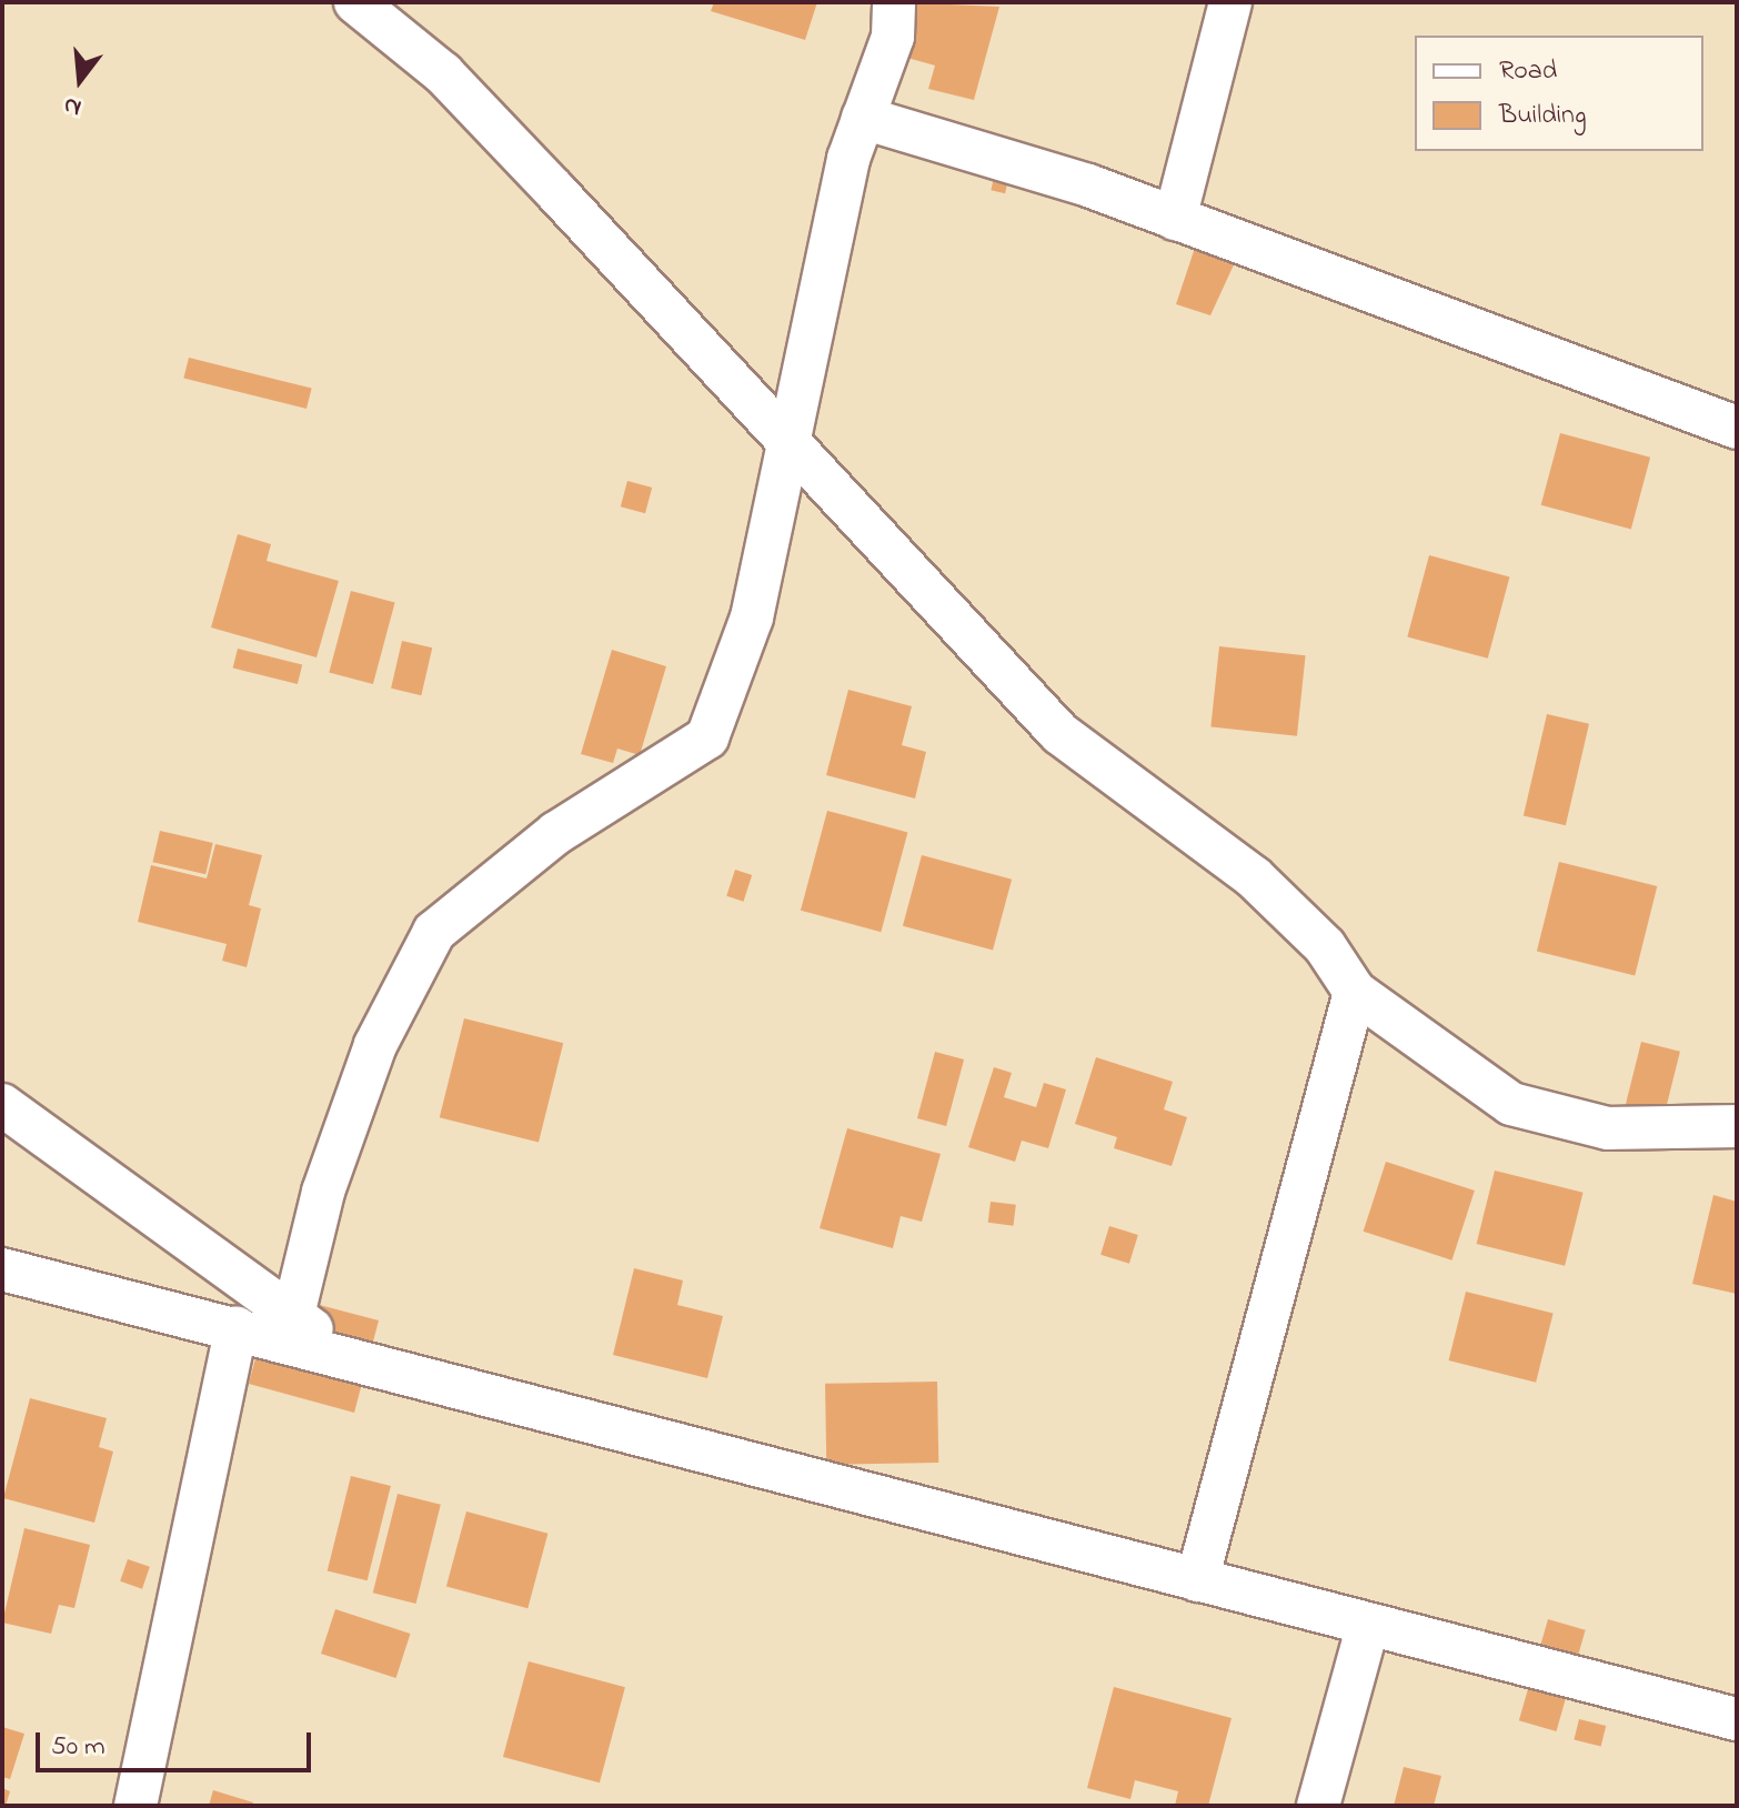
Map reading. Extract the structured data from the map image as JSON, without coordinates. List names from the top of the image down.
{
  "legend": ["Road", "Building"],
  "scale_bar": "50 m",
  "north": "bottom"
}
